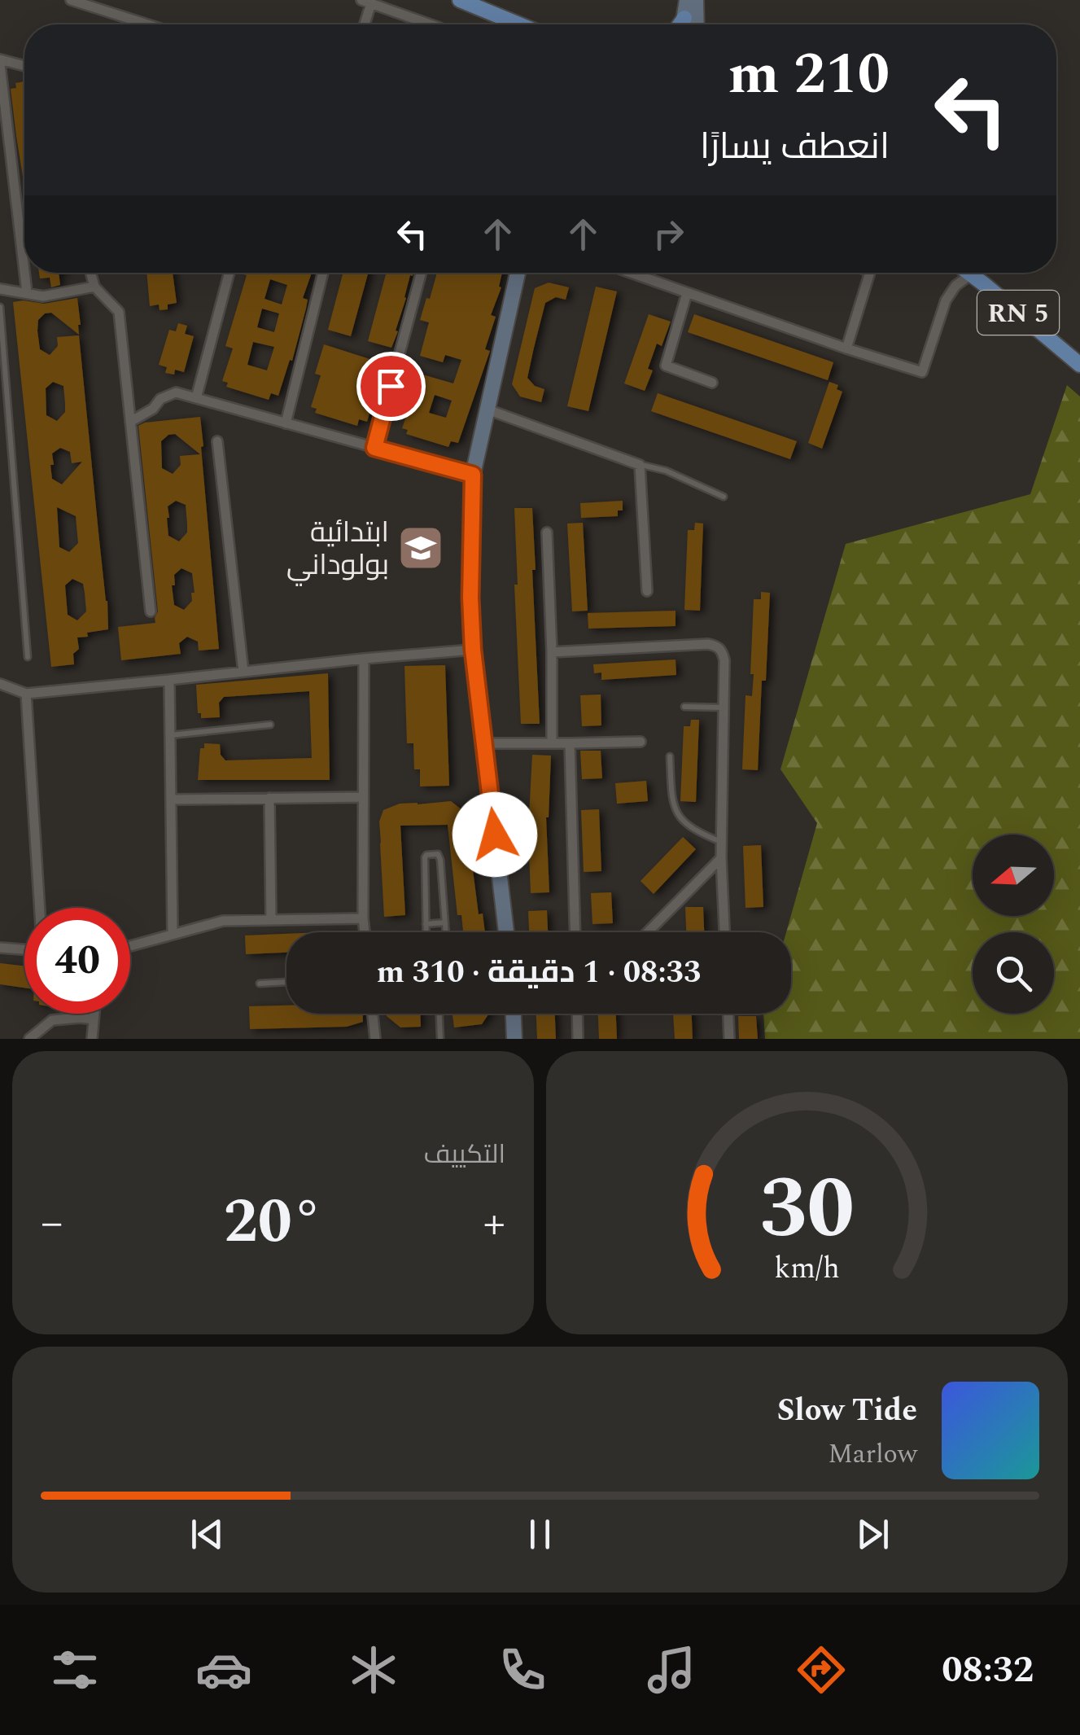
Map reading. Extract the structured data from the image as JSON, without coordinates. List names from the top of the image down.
{
  "streets": {
    "main road": ["RN 5"]
  },
  "places": {
    "school or university": ["ابتدائية بولوداني"]
  },
  "north": "left",
  "page": {
    "turn": ["210 m", "انعطف يسارًا"],
    "limit": "40",
    "trip": "08:33 · 1 دقيقة · 310 m",
    "tile": "التكييف",
    "heat": ["−", "20°", "+"],
    "song": ["Slow Tide", "Marlow"],
    "tabs": "08:32",
    "gauge": ["30", "km/h"]
  }
}
